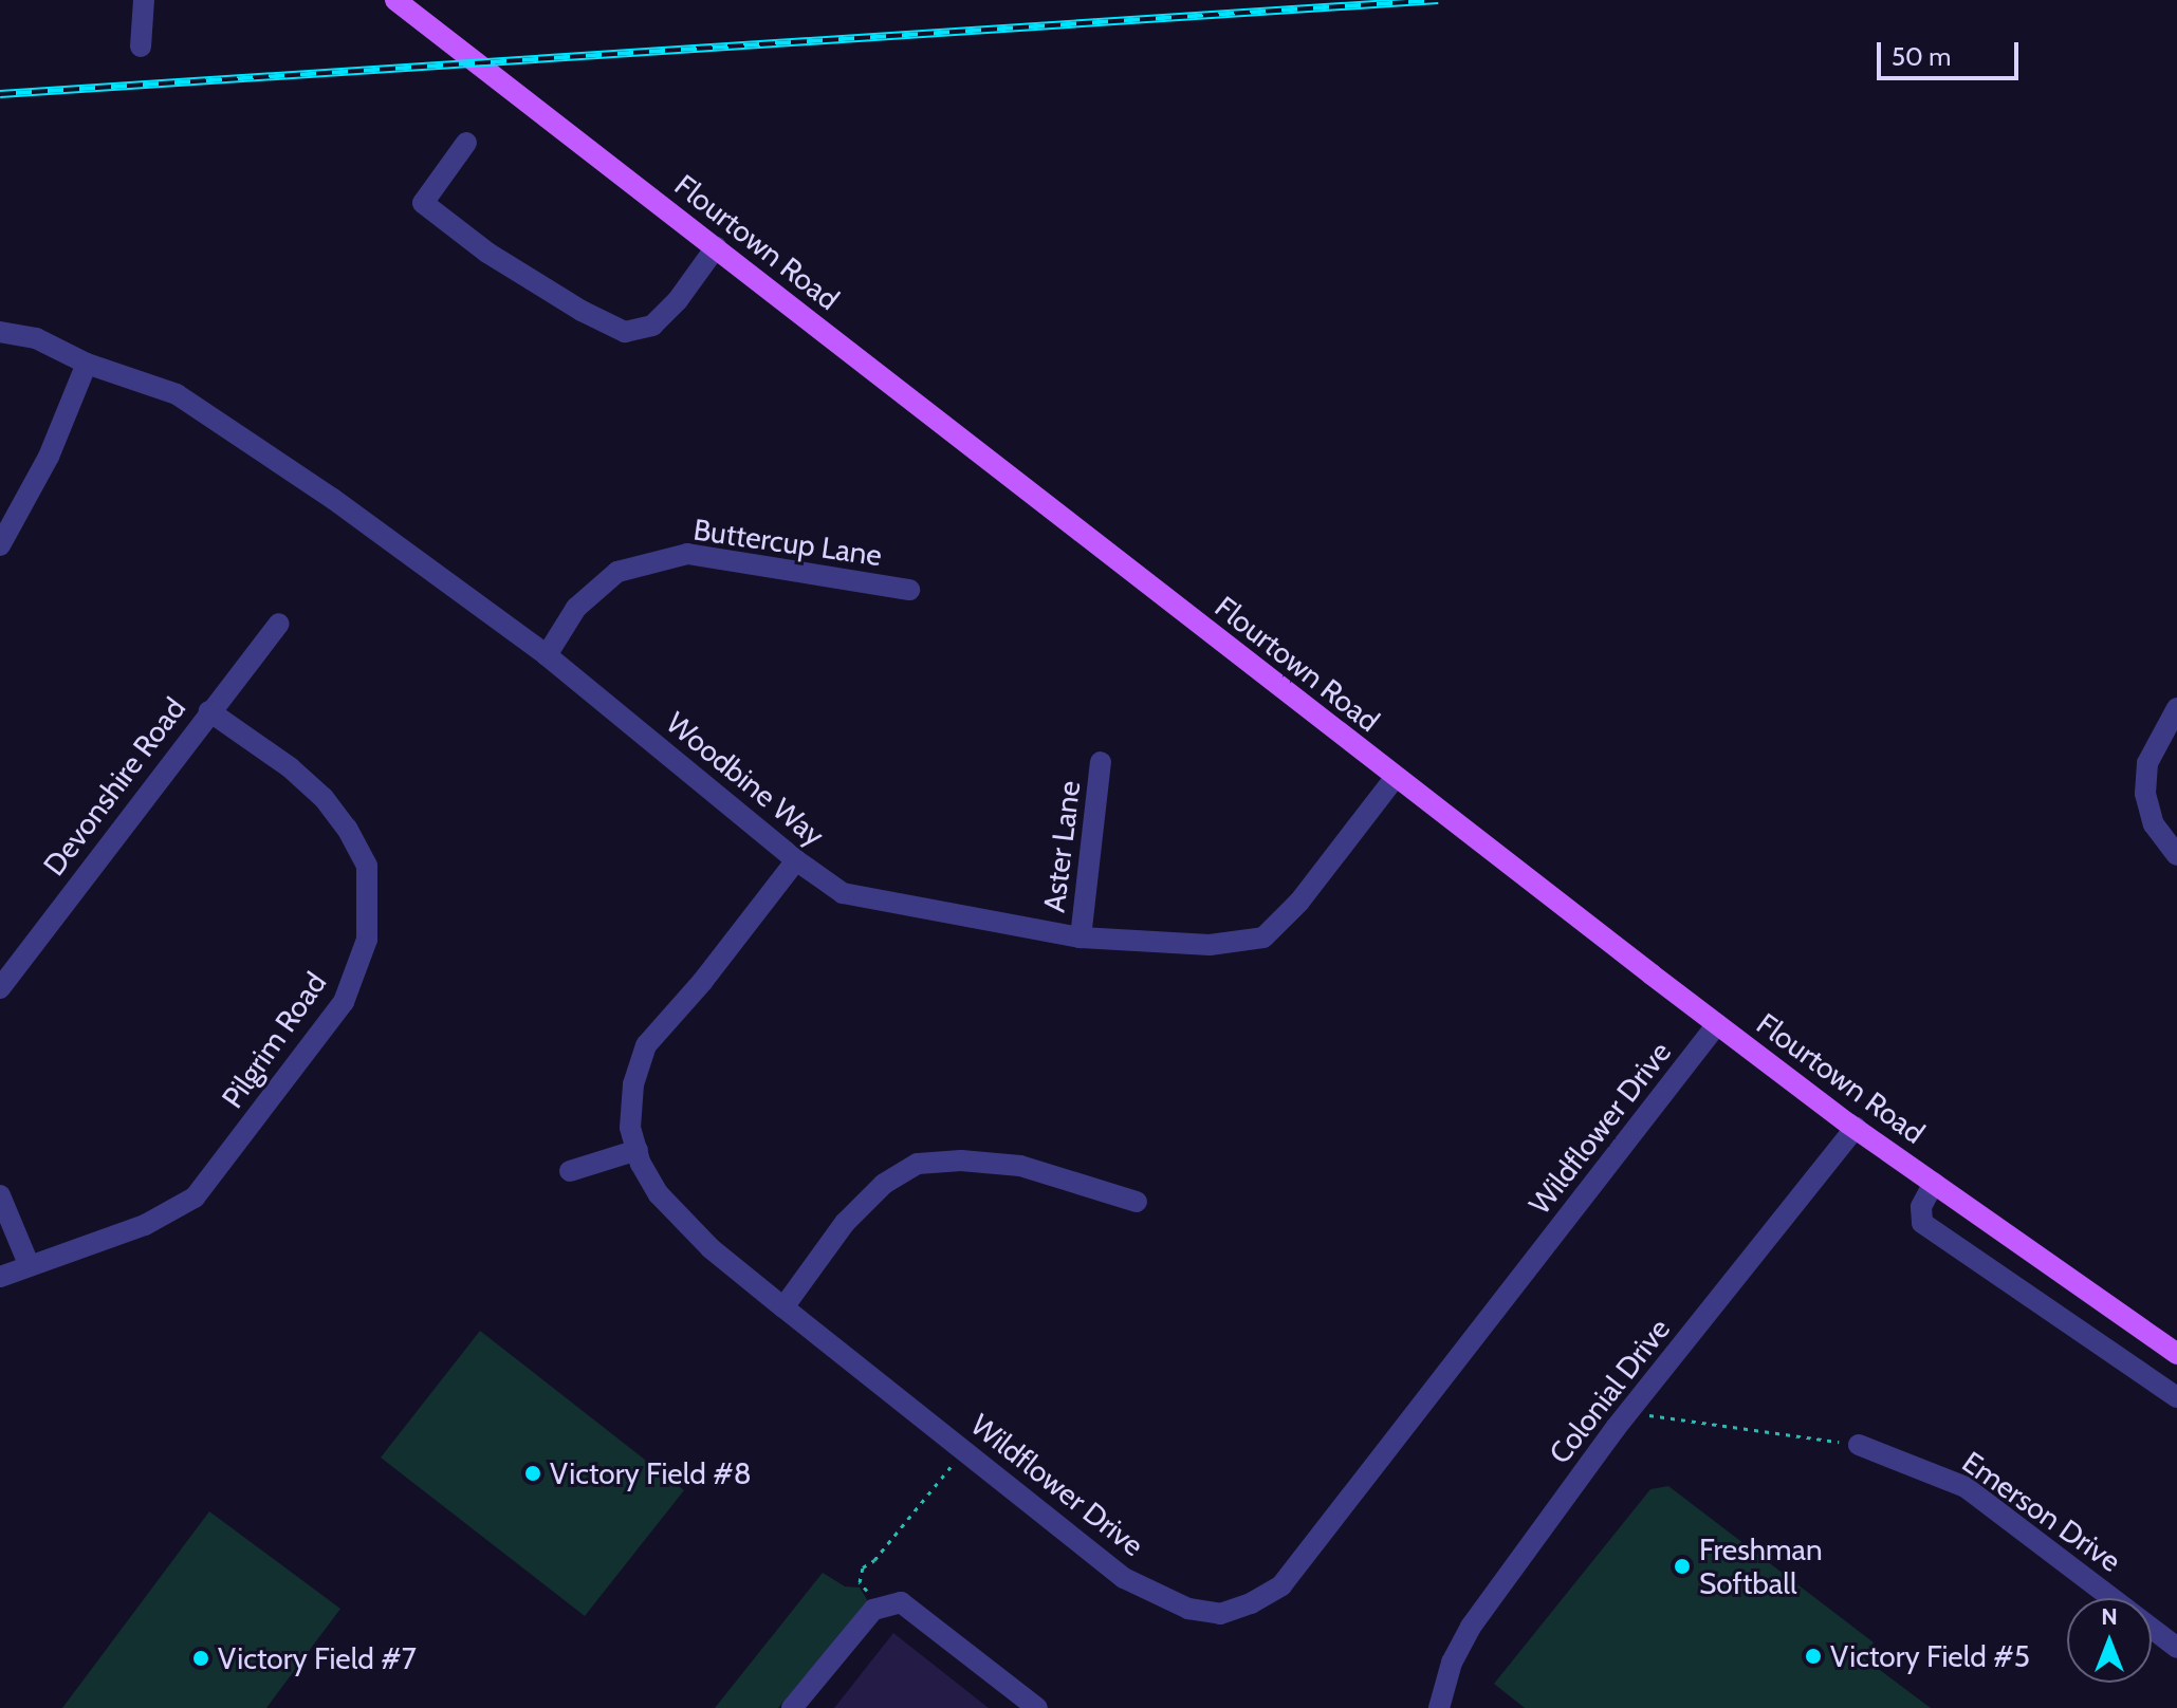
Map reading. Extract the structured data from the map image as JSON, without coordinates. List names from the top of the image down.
{
  "streets": {
    "main road": ["Flourtown Road"],
    "street": [
      "Buttercup Lane",
      "Woodbine Way",
      "Devonshire Road",
      "Aster Lane",
      "Pilgrim Road",
      "Wildflower Drive",
      "Colonial Drive",
      "Emerson Drive"
    ]
  },
  "crossings": [
    ["Flourtown Road", "Woodbine Way"],
    ["Flourtown Road", "Wildflower Drive"],
    ["Flourtown Road", "Colonial Drive"],
    ["Buttercup Lane", "Woodbine Way"],
    ["Woodbine Way", "Aster Lane"],
    ["Woodbine Way", "Wildflower Drive"],
    ["Devonshire Road", "Pilgrim Road"]
  ],
  "places": [
    "Victory Field #8",
    "Freshman Softball",
    "Victory Field #5",
    "Victory Field #7"
  ],
  "scale_bar": "50 m",
  "north": "top"
}
